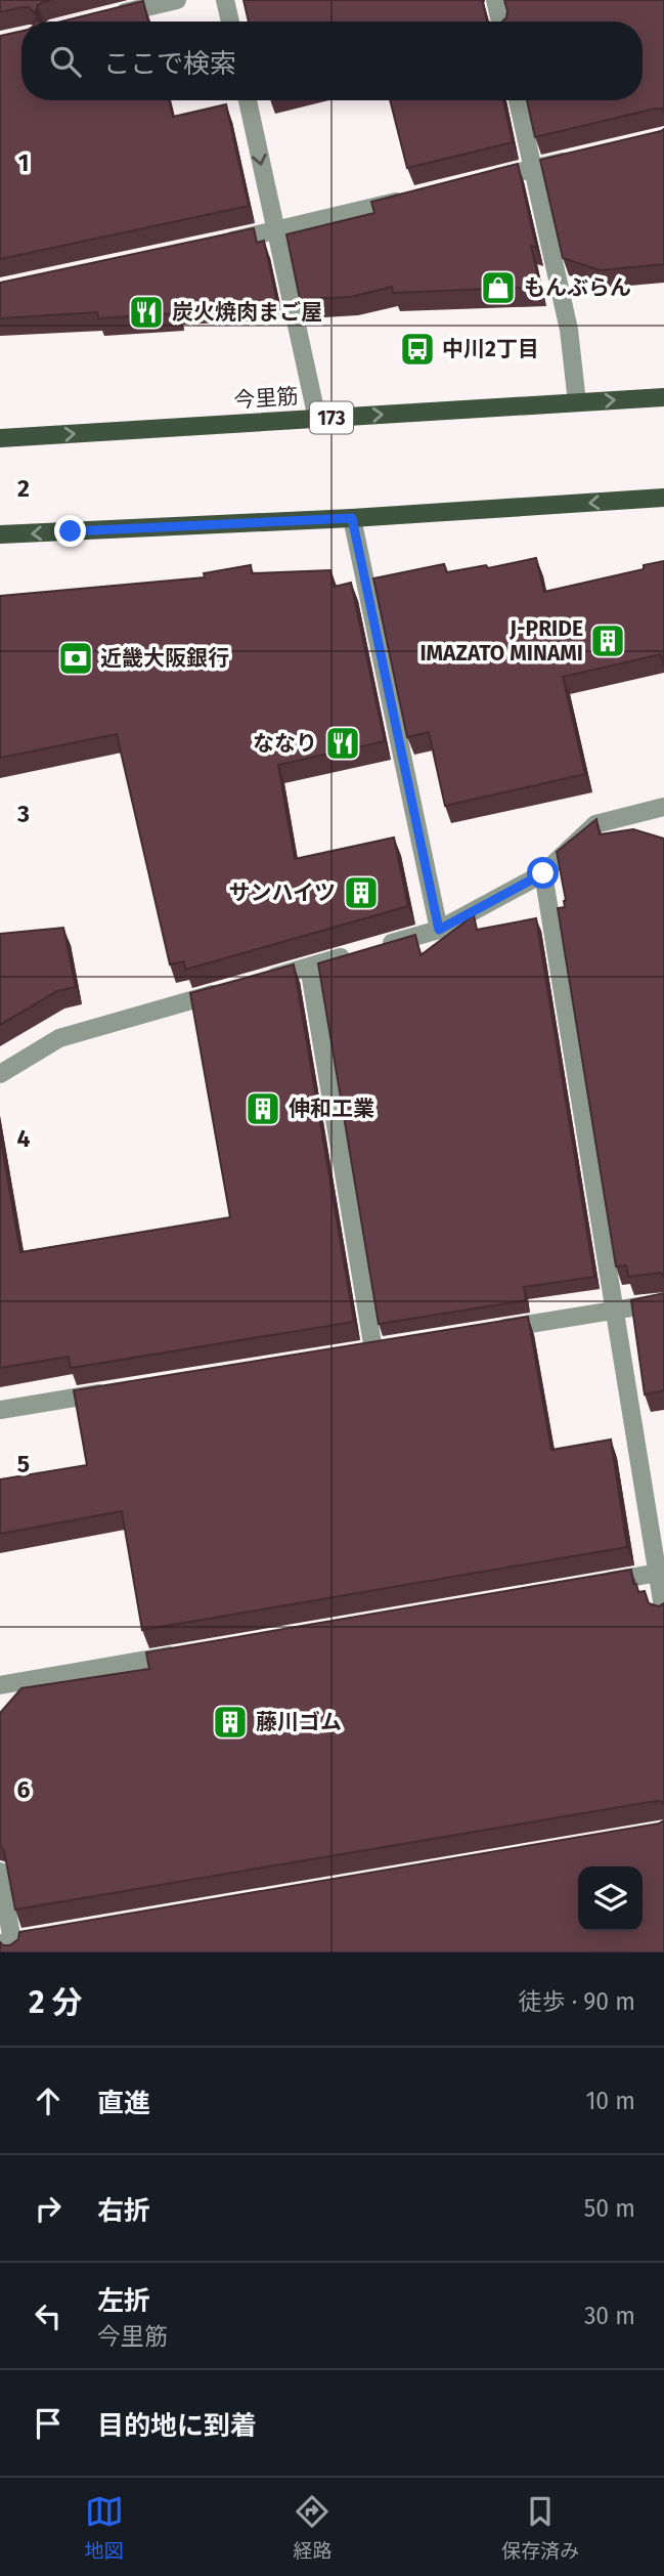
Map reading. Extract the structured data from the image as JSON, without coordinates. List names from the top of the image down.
{
  "streets": {
    "main road": ["今里筋", "173"]
  },
  "places": {
    "shop": ["もんぶらん"],
    "restaurant": ["炭火焼肉まご屋", "ななり"],
    "bus stop": ["中川2丁目"],
    "building": [
      "J-PRIDE IMAZATO MINAMI",
      "サンハイツ",
      "伸和工業",
      "藤川ゴム"
    ],
    "bank": ["近畿大阪銀行"]
  },
  "page": {
    "search": "ここで検索",
    "heading": ["2 分", "徒歩 · 90 m"],
    "list": [
      ["直進", "10 m"],
      ["右折", "50 m"],
      ["左折", "今里筋", "30 m"],
      "目的地に到着"
    ],
    "nav": ["地図", "経路", "保存済み"]
  },
  "grid": {
    "rows": [
      "1",
      "2",
      "3",
      "4",
      "5",
      "6"
    ]
  }
}
